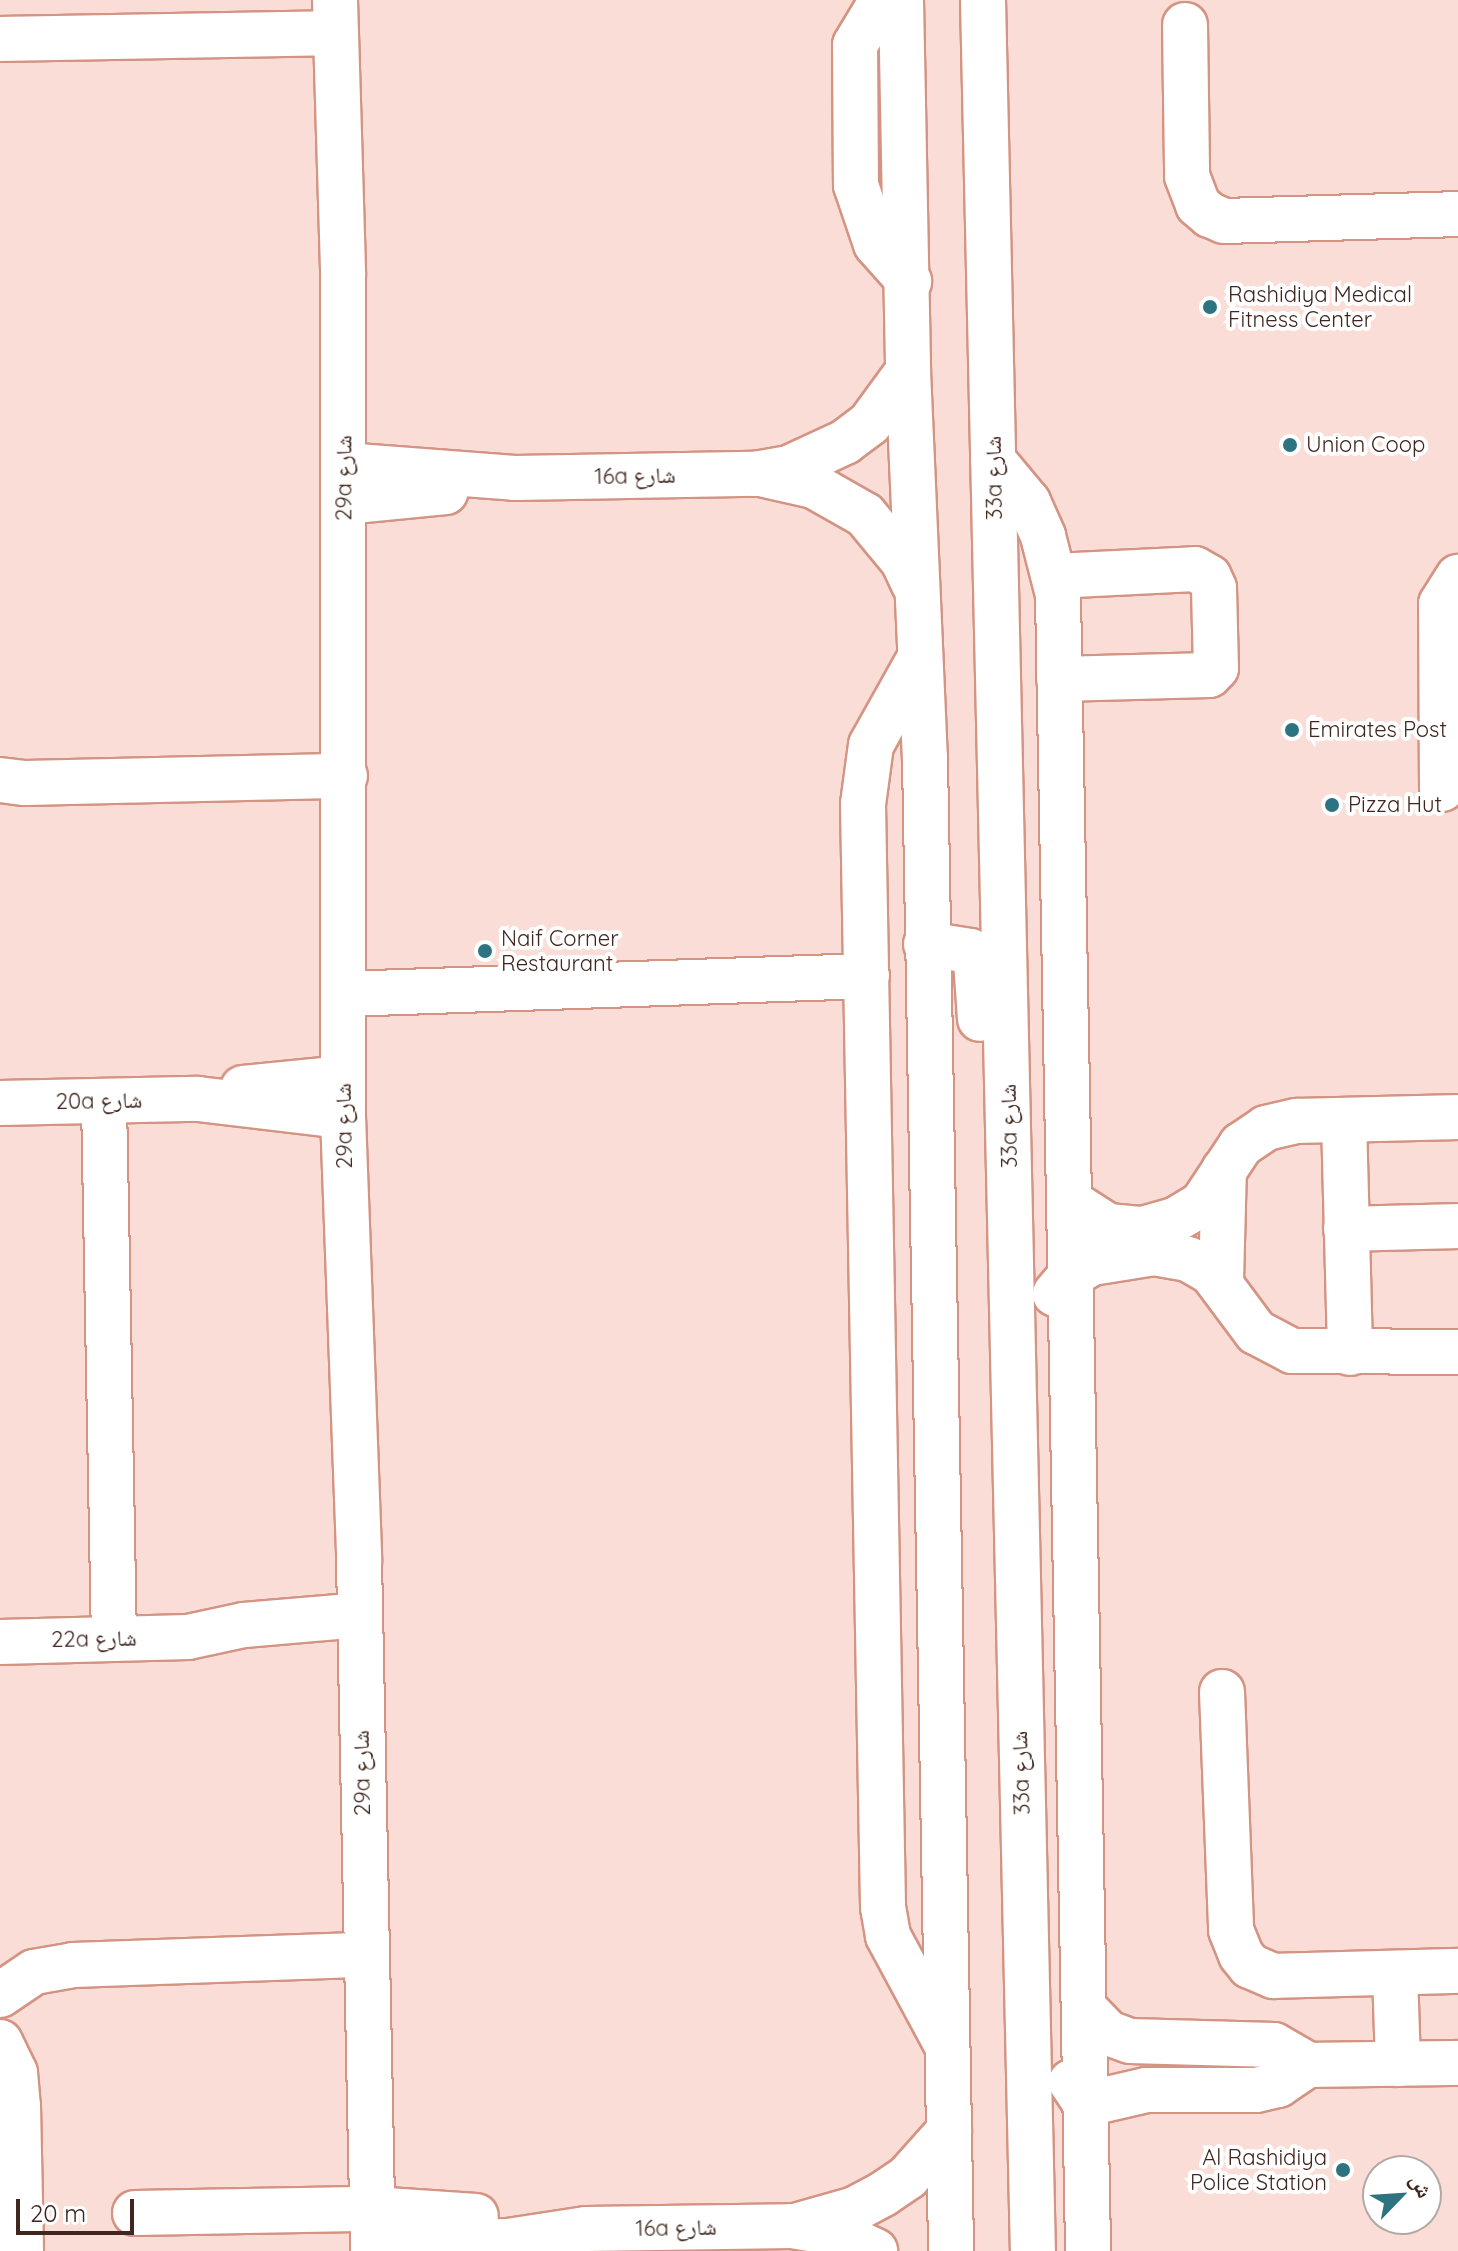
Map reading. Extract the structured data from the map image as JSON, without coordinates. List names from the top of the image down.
{
  "streets": {
    "street": [
      "16a شارع",
      "29a شارع",
      "33a شارع",
      "20a شارع",
      "22a شارع"
    ]
  },
  "crossings": [
    ["16a شارع", "29a شارع"],
    ["29a شارع", "20a شارع"],
    ["29a شارع", "22a شارع"]
  ],
  "places": [
    "Rashidiya Medical Fitness Center",
    "Union Coop",
    "Emirates Post",
    "Pizza Hut",
    "Naif Corner Restaurant",
    "Al Rashidiya Police Station"
  ],
  "scale_bar": "20 m",
  "north": "top right"
}
